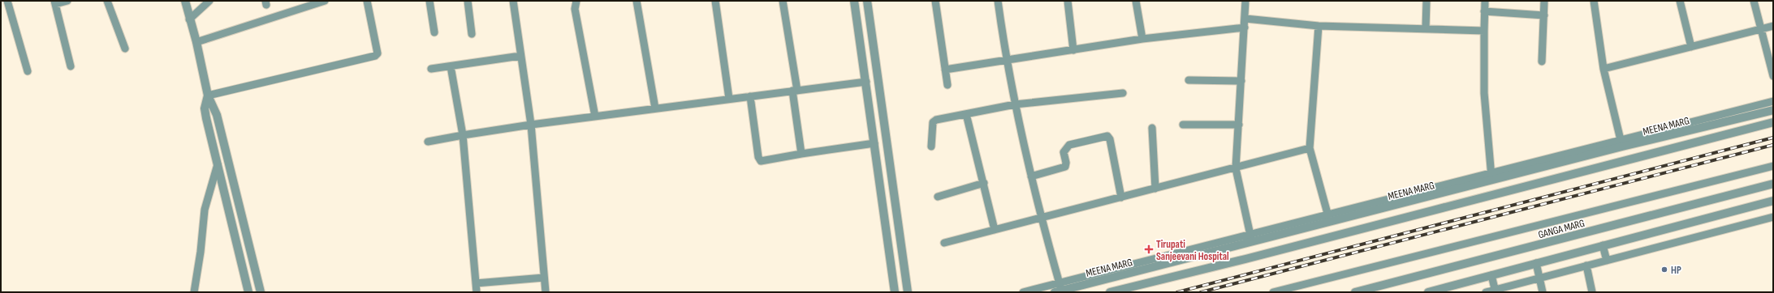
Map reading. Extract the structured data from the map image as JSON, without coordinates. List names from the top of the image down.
{
  "streets": {
    "street": ["MEENA MARG", "GANGA MARG"]
  },
  "places": {
    "health": ["Tirupati Sanjeevani Hospital"],
    "other": ["HP"]
  }
}
